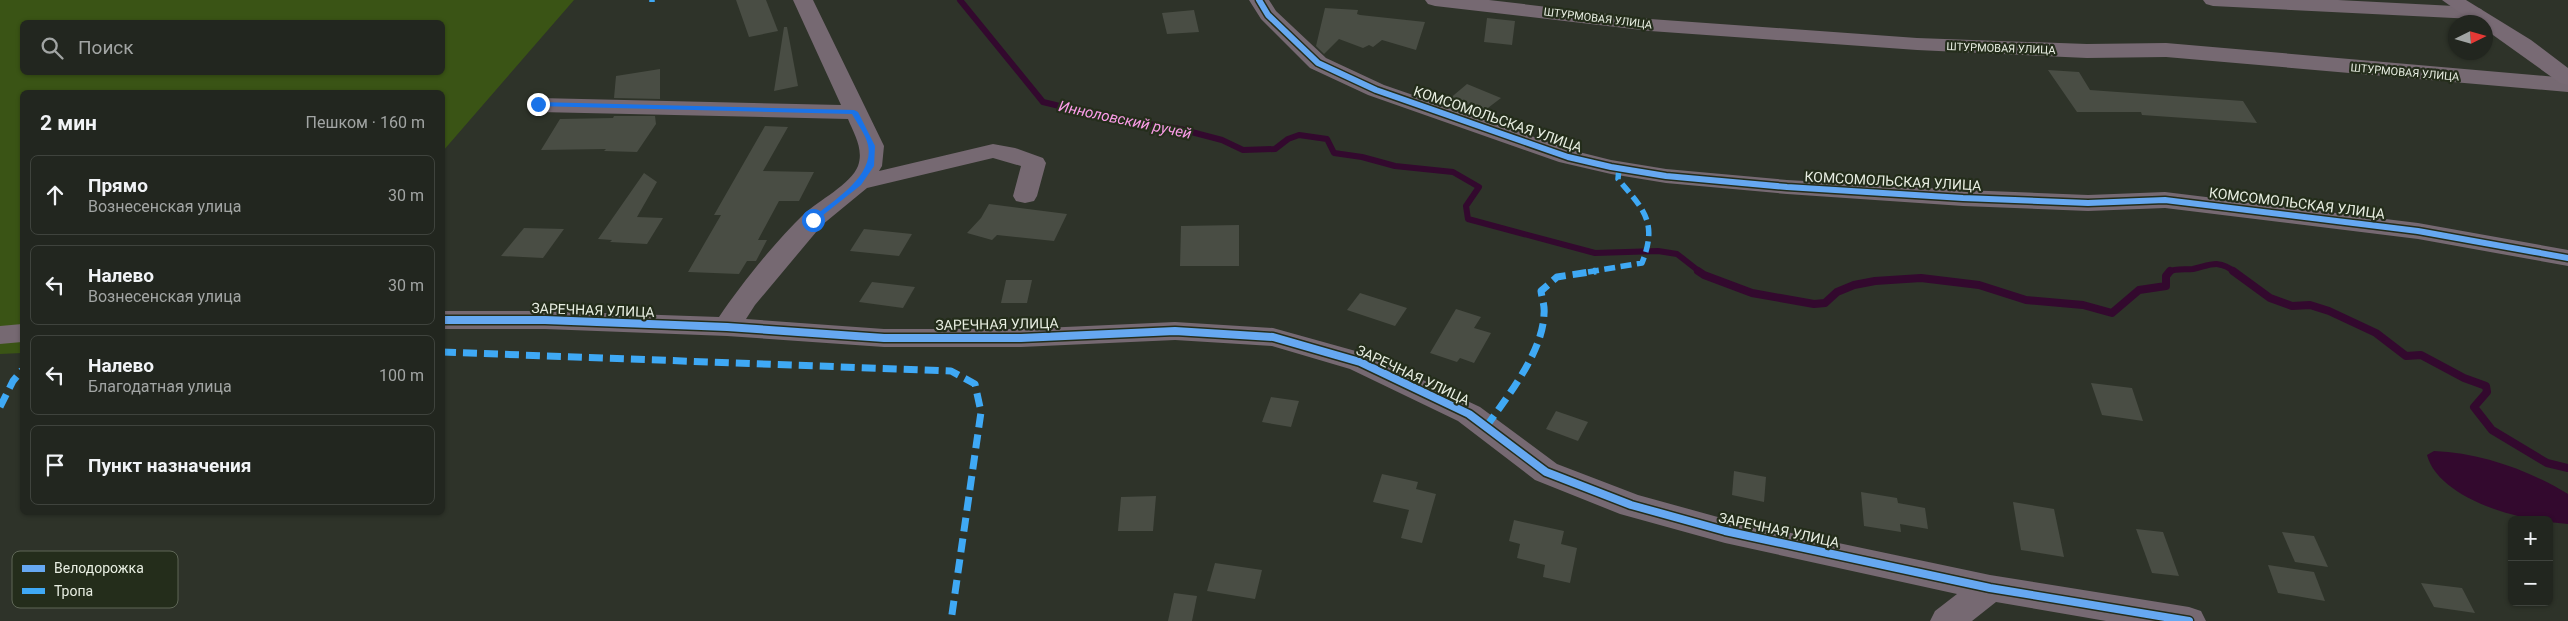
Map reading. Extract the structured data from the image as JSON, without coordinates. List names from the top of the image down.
{
  "streets": {
    "street": ["ШТУРМОВАЯ УЛИЦА", "КОМСОМОЛЬСКАЯ УЛИЦА", "ЗАРЕЧНАЯ УЛИЦА"]
  },
  "water": ["Инноловский ручей"],
  "legend": ["Велодорожка", "Тропа"],
  "north": "right",
  "page": {
    "search": "Поиск",
    "heading": ["2 мин", "Пешком · 160 m"],
    "list": [
      ["Прямо", "Вознесенская улица", "30 m"],
      ["Налево", "Вознесенская улица", "30 m"],
      ["Налево", "Благодатная улица", "100 m"],
      "Пункт назначения"
    ],
    "map_buttons": ["+", "−"]
  }
}
